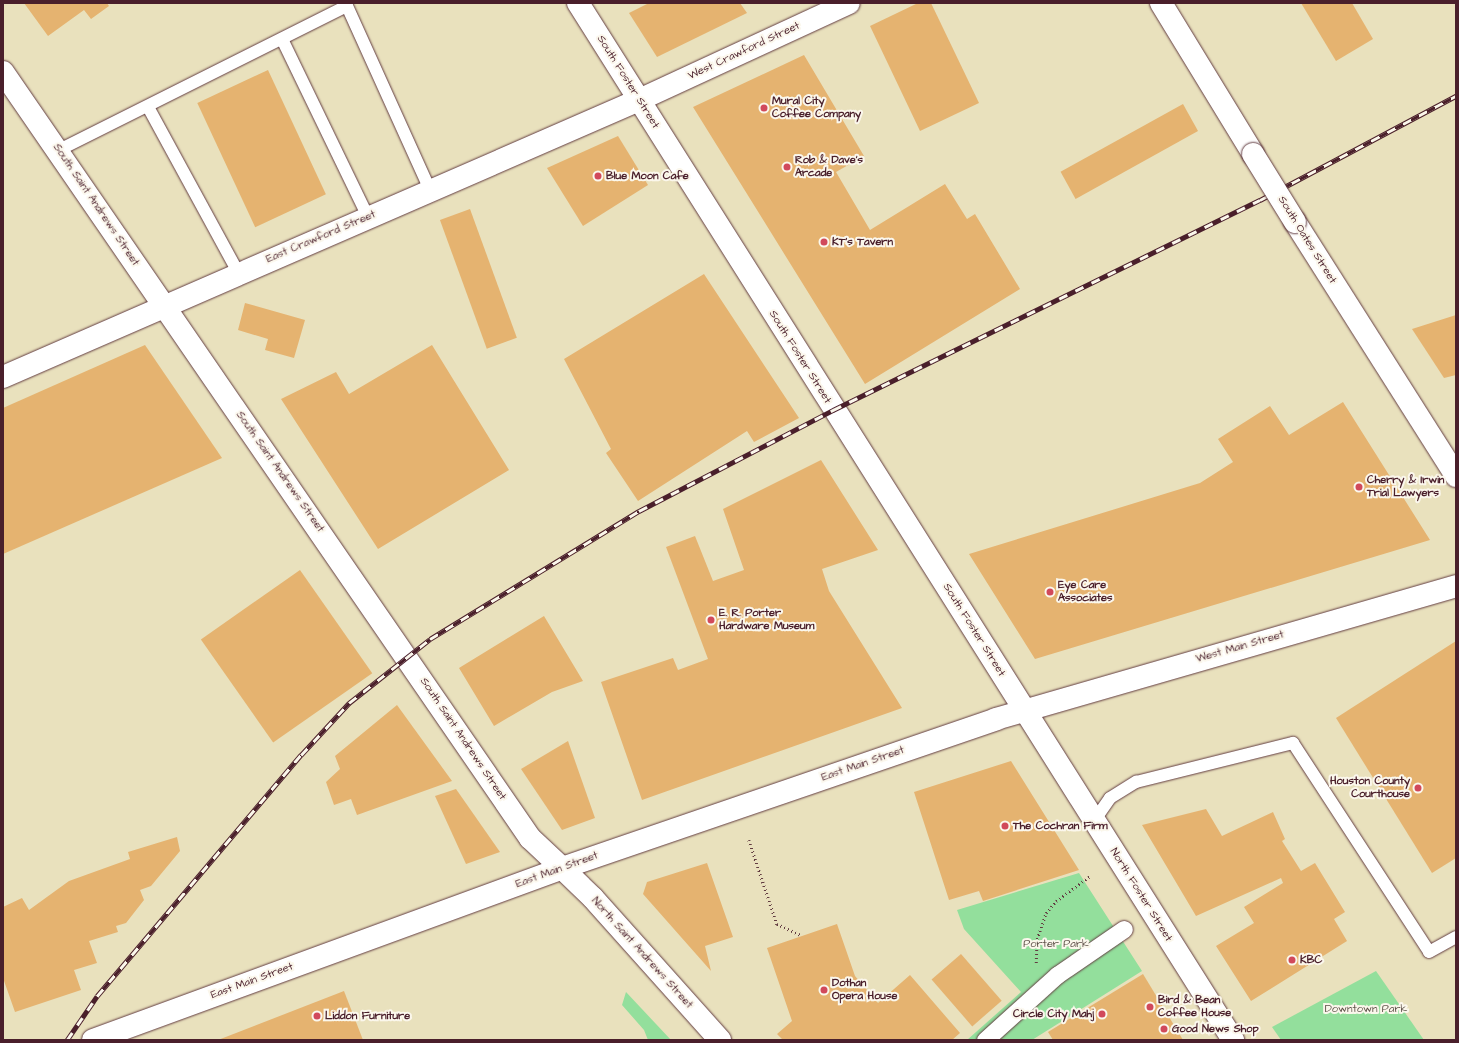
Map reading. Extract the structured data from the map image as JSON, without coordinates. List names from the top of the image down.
{
  "streets": {
    "street": [
      "West Crawford Street",
      "South Foster Street",
      "South Saint Andrews Street",
      "East Crawford Street",
      "South Oates Street",
      "West Main Street",
      "East Main Street",
      "North Foster Street",
      "North Saint Andrews Street"
    ]
  },
  "crossings": [
    ["West Crawford Street", "South Foster Street"],
    ["West Crawford Street", "East Crawford Street"],
    ["South Foster Street", "East Crawford Street"],
    ["South Foster Street", "West Main Street"],
    ["South Foster Street", "East Main Street"],
    ["South Foster Street", "North Foster Street"],
    ["South Saint Andrews Street", "East Crawford Street"],
    ["South Saint Andrews Street", "East Main Street"],
    ["South Saint Andrews Street", "North Saint Andrews Street"],
    ["West Main Street", "East Main Street"],
    ["West Main Street", "North Foster Street"],
    ["East Main Street", "North Foster Street"],
    ["East Main Street", "North Saint Andrews Street"]
  ],
  "parks": ["Porter Park", "Downtown Park"],
  "places": [
    "Mural City Coffee Company",
    "Rob & Dave's Arcade",
    "Blue Moon Cafe",
    "KT's Tavern",
    "Cherry & Irwin Trial Lawyers",
    "Eye Care Associates",
    "E. R. Porter Hardware Museum",
    "Houston County Courthouse",
    "The Cochran Firm",
    "KBC",
    "Dothan Opera House",
    "Bird & Bean Coffee House",
    "Circle City Mahj",
    "Liddon Furniture",
    "Good News Shop"
  ]
}
